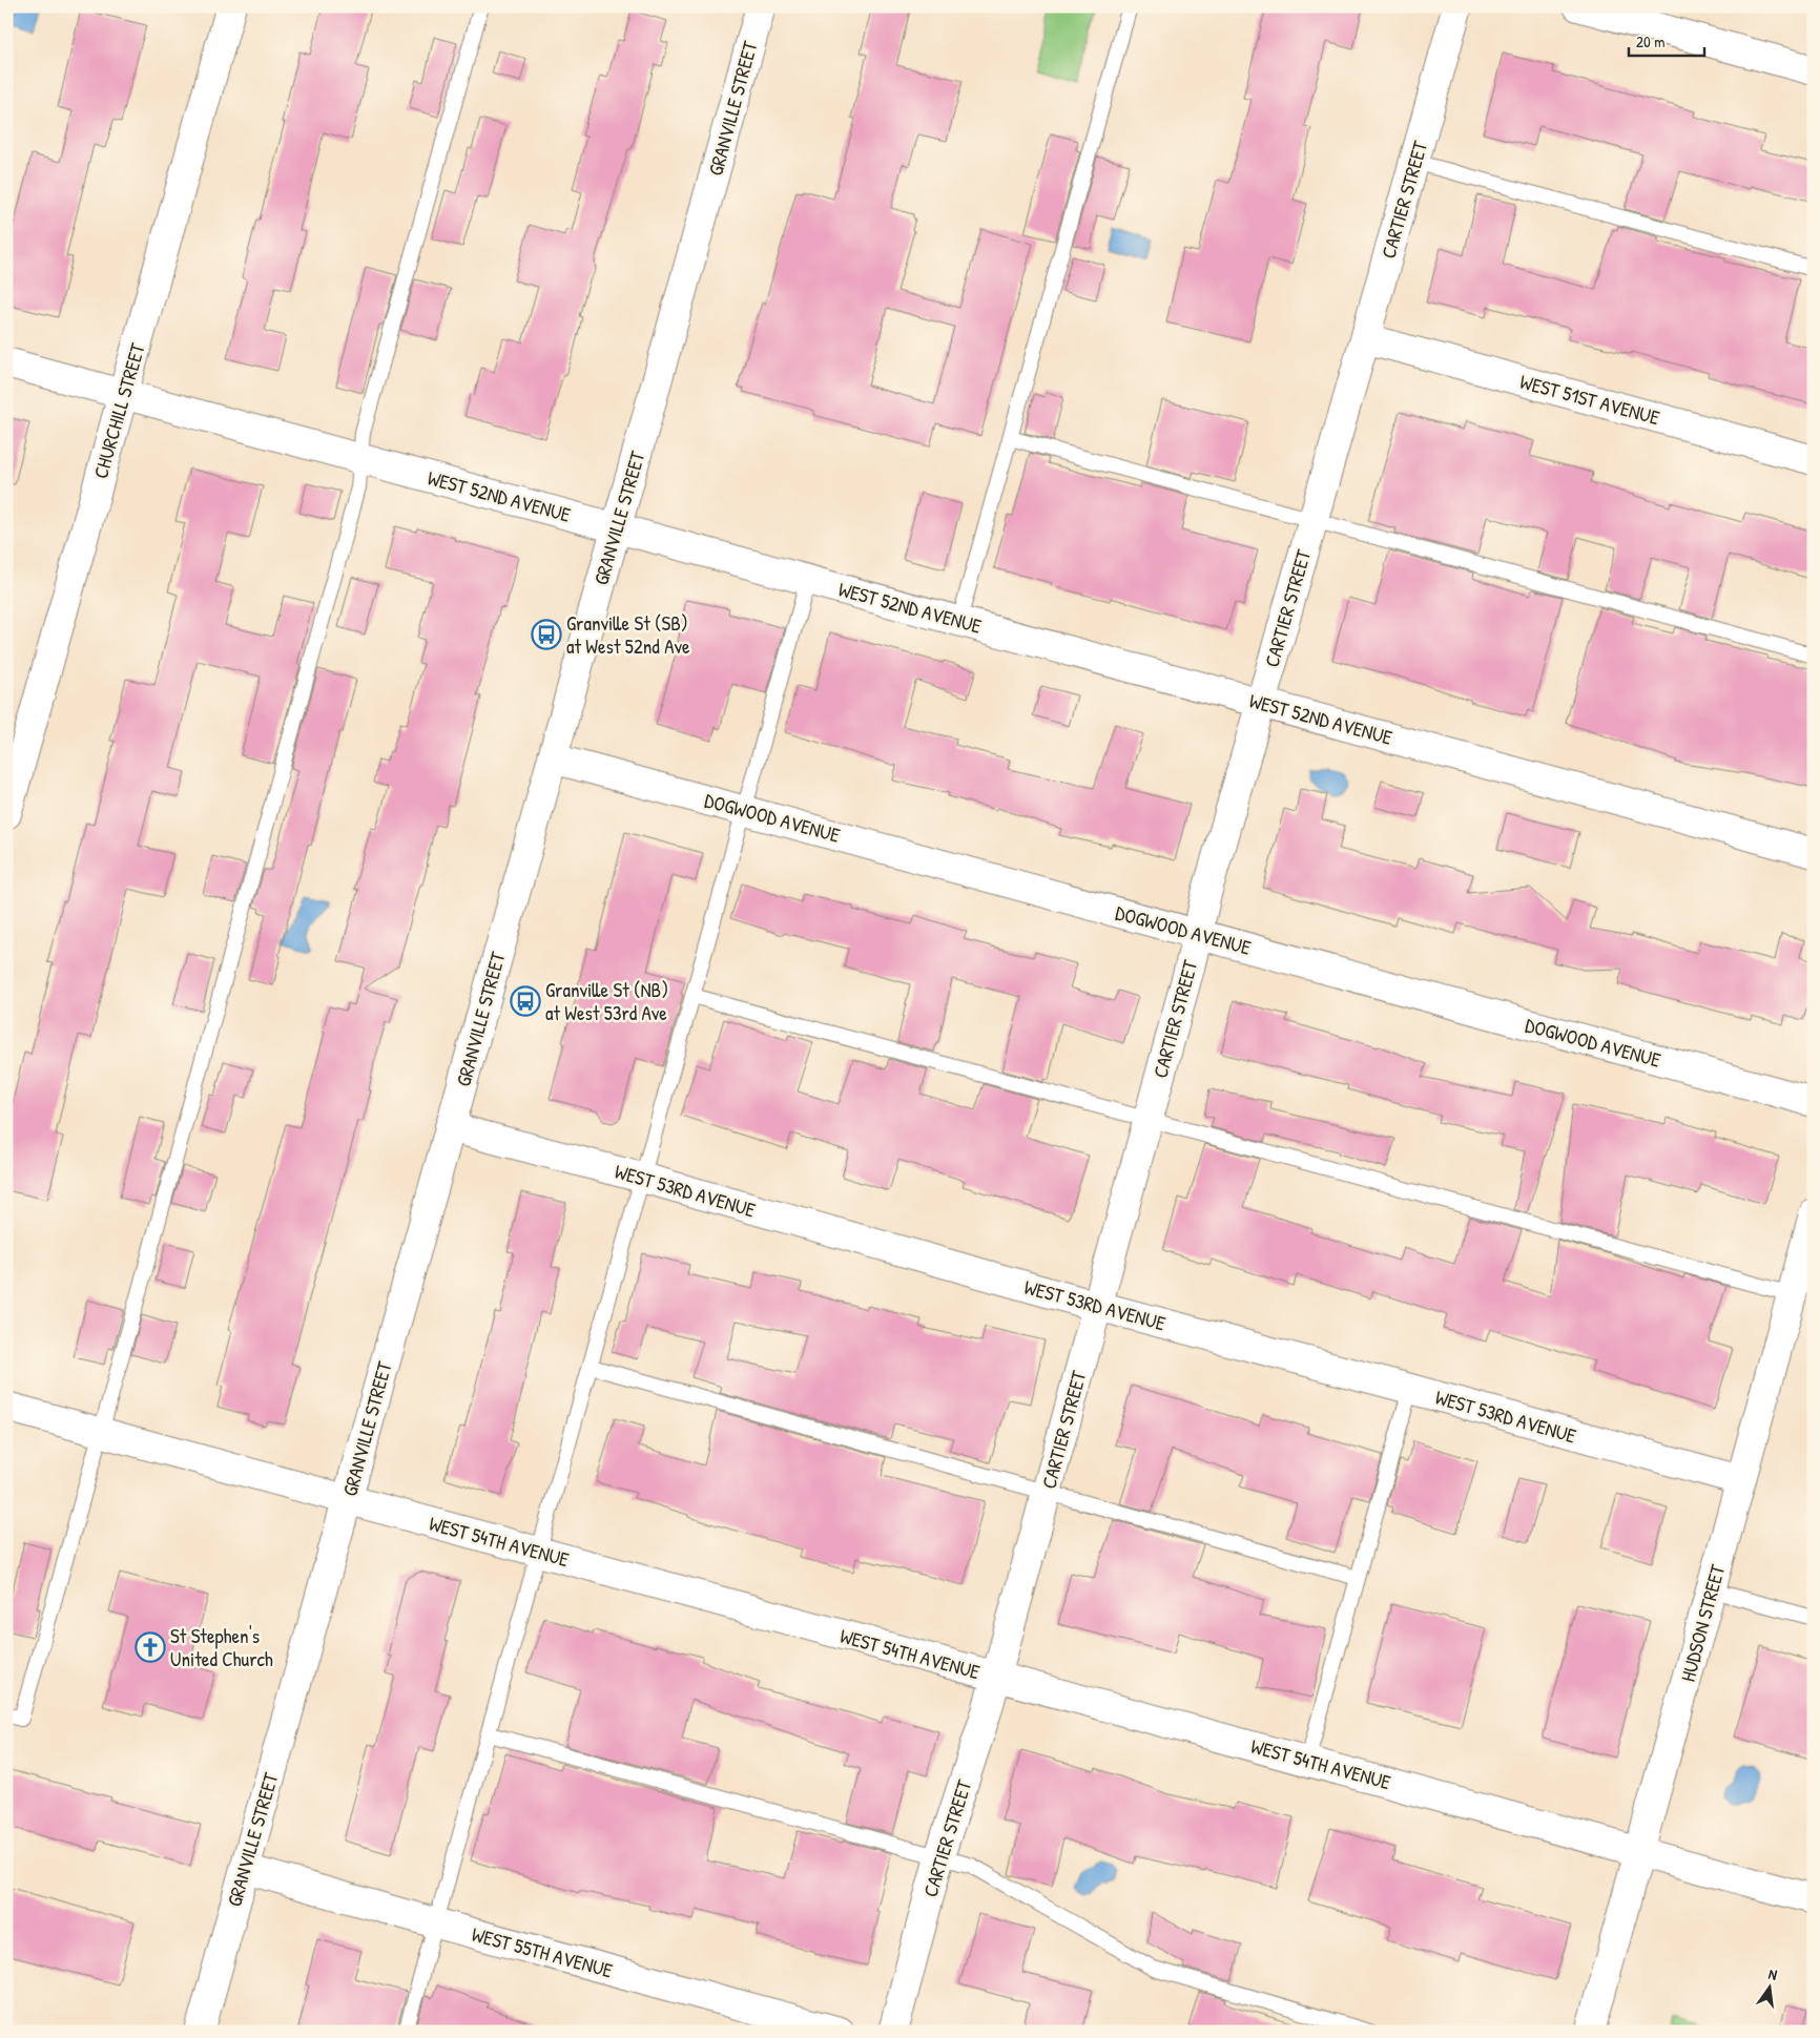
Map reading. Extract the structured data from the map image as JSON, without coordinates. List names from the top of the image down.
{
  "streets": {
    "main road": [
      "GRANVILLE STREET",
      "CARTIER STREET",
      "WEST 51ST AVENUE",
      "CHURCHILL STREET",
      "WEST 52ND AVENUE",
      "DOGWOOD AVENUE",
      "WEST 53RD AVENUE",
      "WEST 54TH AVENUE",
      "HUDSON STREET",
      "WEST 55TH AVENUE"
    ]
  },
  "crossings": [
    ["GRANVILLE STREET", "WEST 52ND AVENUE"],
    ["GRANVILLE STREET", "DOGWOOD AVENUE"],
    ["GRANVILLE STREET", "WEST 53RD AVENUE"],
    ["GRANVILLE STREET", "WEST 54TH AVENUE"],
    ["GRANVILLE STREET", "WEST 55TH AVENUE"],
    ["CARTIER STREET", "WEST 51ST AVENUE"],
    ["CARTIER STREET", "WEST 52ND AVENUE"],
    ["CARTIER STREET", "DOGWOOD AVENUE"],
    ["CARTIER STREET", "WEST 53RD AVENUE"],
    ["CARTIER STREET", "WEST 54TH AVENUE"],
    ["CHURCHILL STREET", "WEST 52ND AVENUE"],
    ["WEST 53RD AVENUE", "HUDSON STREET"],
    ["WEST 54TH AVENUE", "HUDSON STREET"]
  ],
  "places": {
    "bus stop": ["Granville St (SB) at West 52nd Ave", "Granville St (NB) at West 53rd Ave"],
    "church": ["St Stephen's United Church"]
  },
  "scale_bar": "20 m",
  "north": "top"
}
